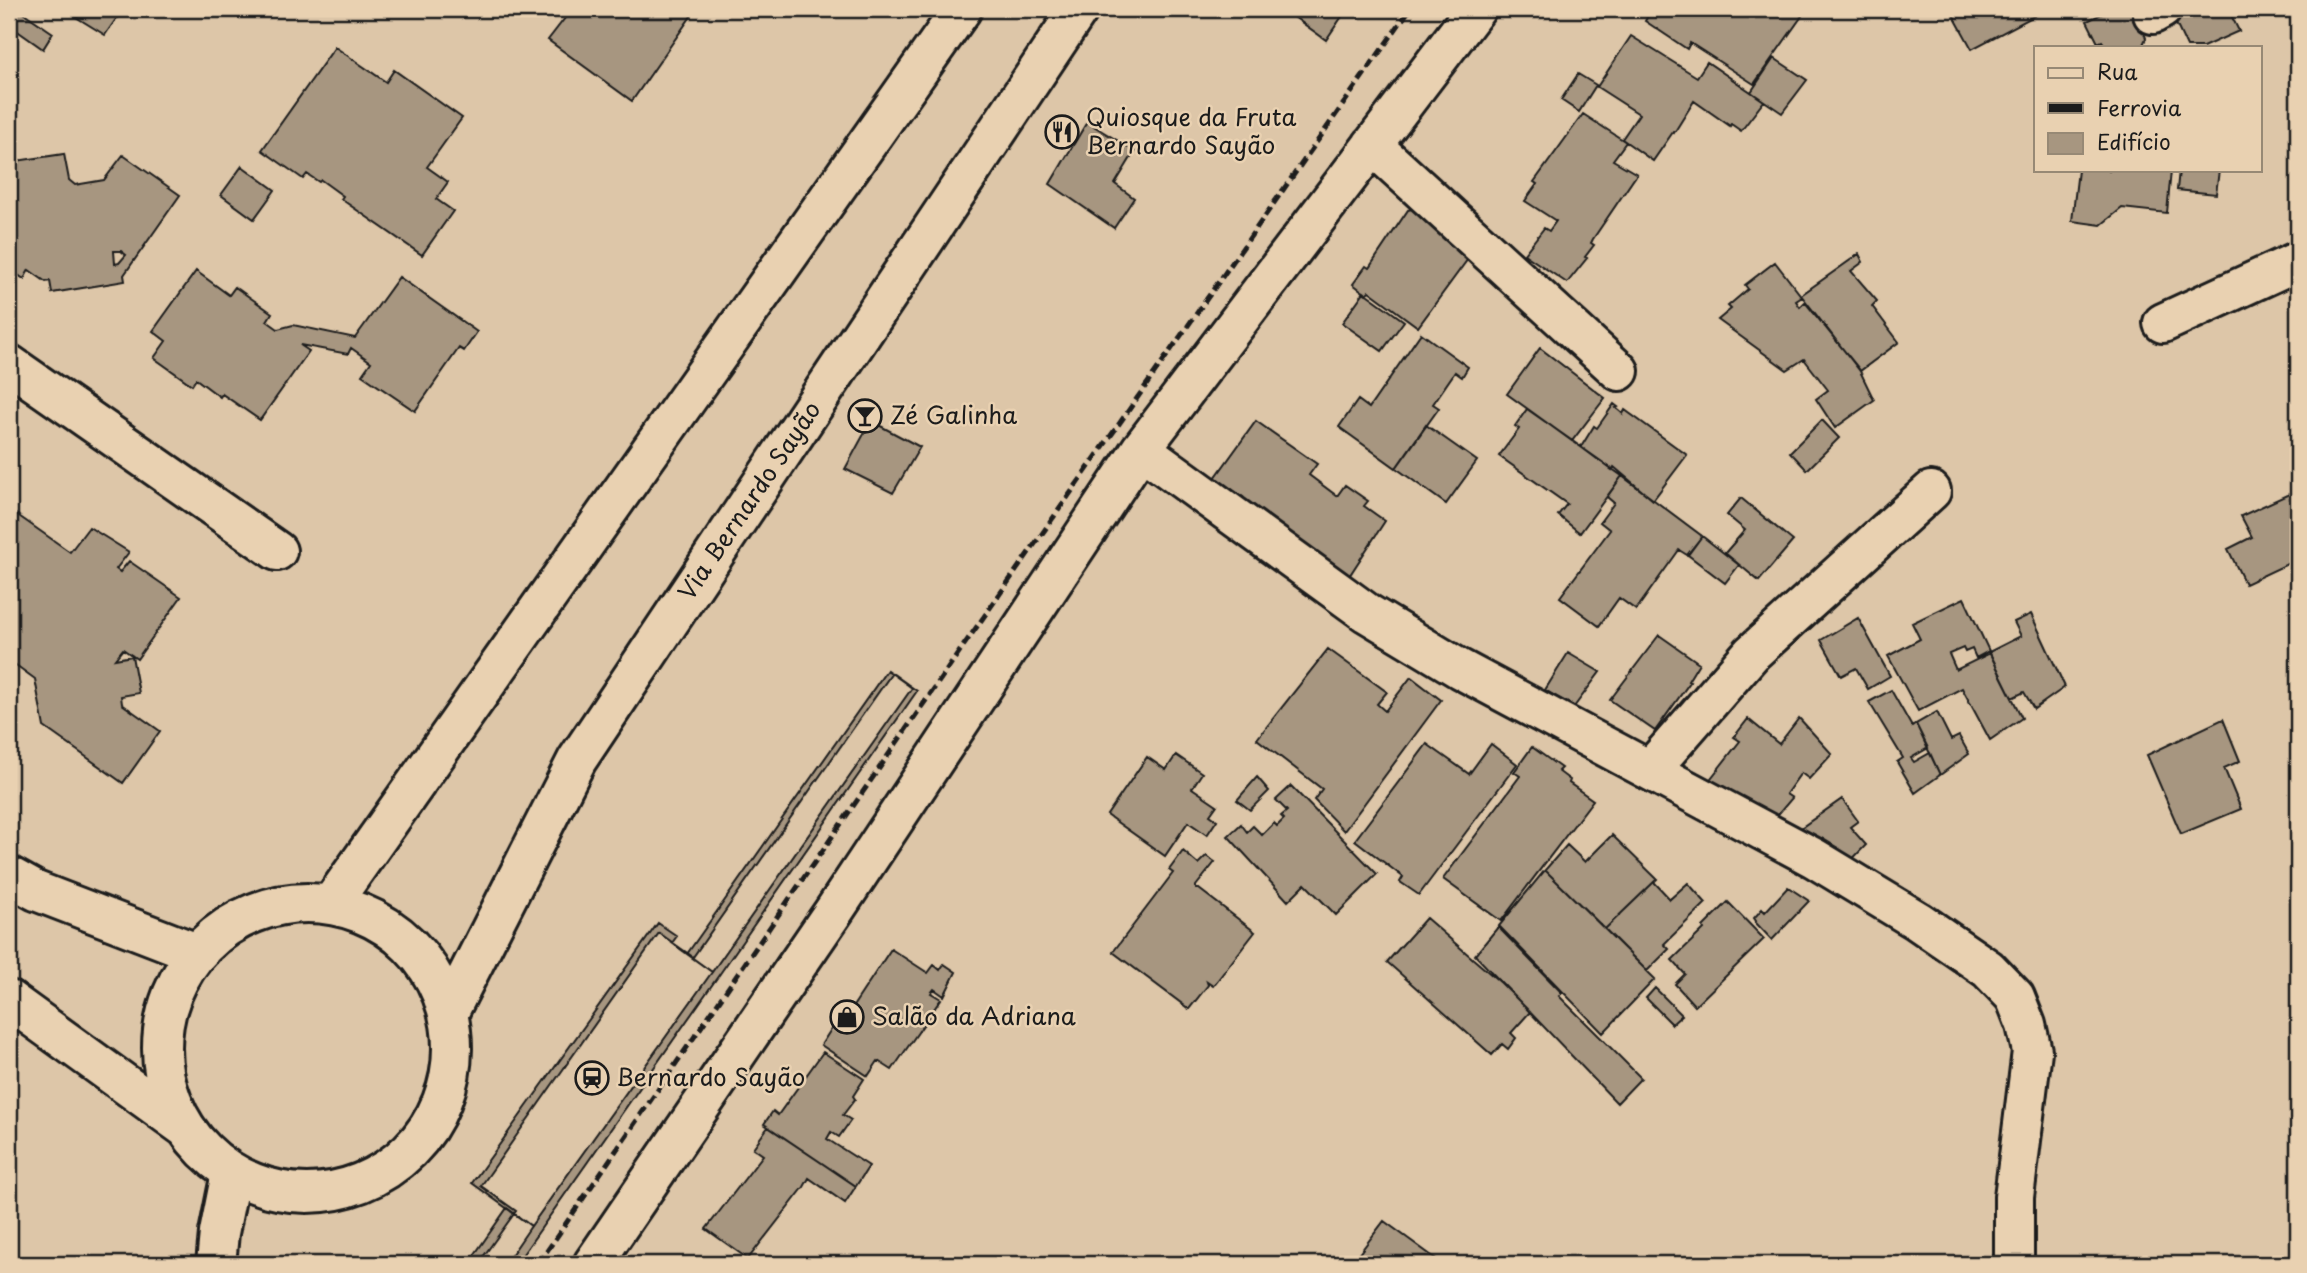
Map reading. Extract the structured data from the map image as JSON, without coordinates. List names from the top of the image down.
{
  "streets": {
    "street": ["Via Bernardo Sayão"]
  },
  "places": {
    "restaurant": ["Quiosque da Fruta Bernardo Sayão"],
    "bar": ["Zé Galinha"],
    "shop": ["Salão da Adriana"],
    "station": ["Bernardo Sayão"]
  },
  "legend": ["Rua", "Ferrovia", "Edifício"]
}
